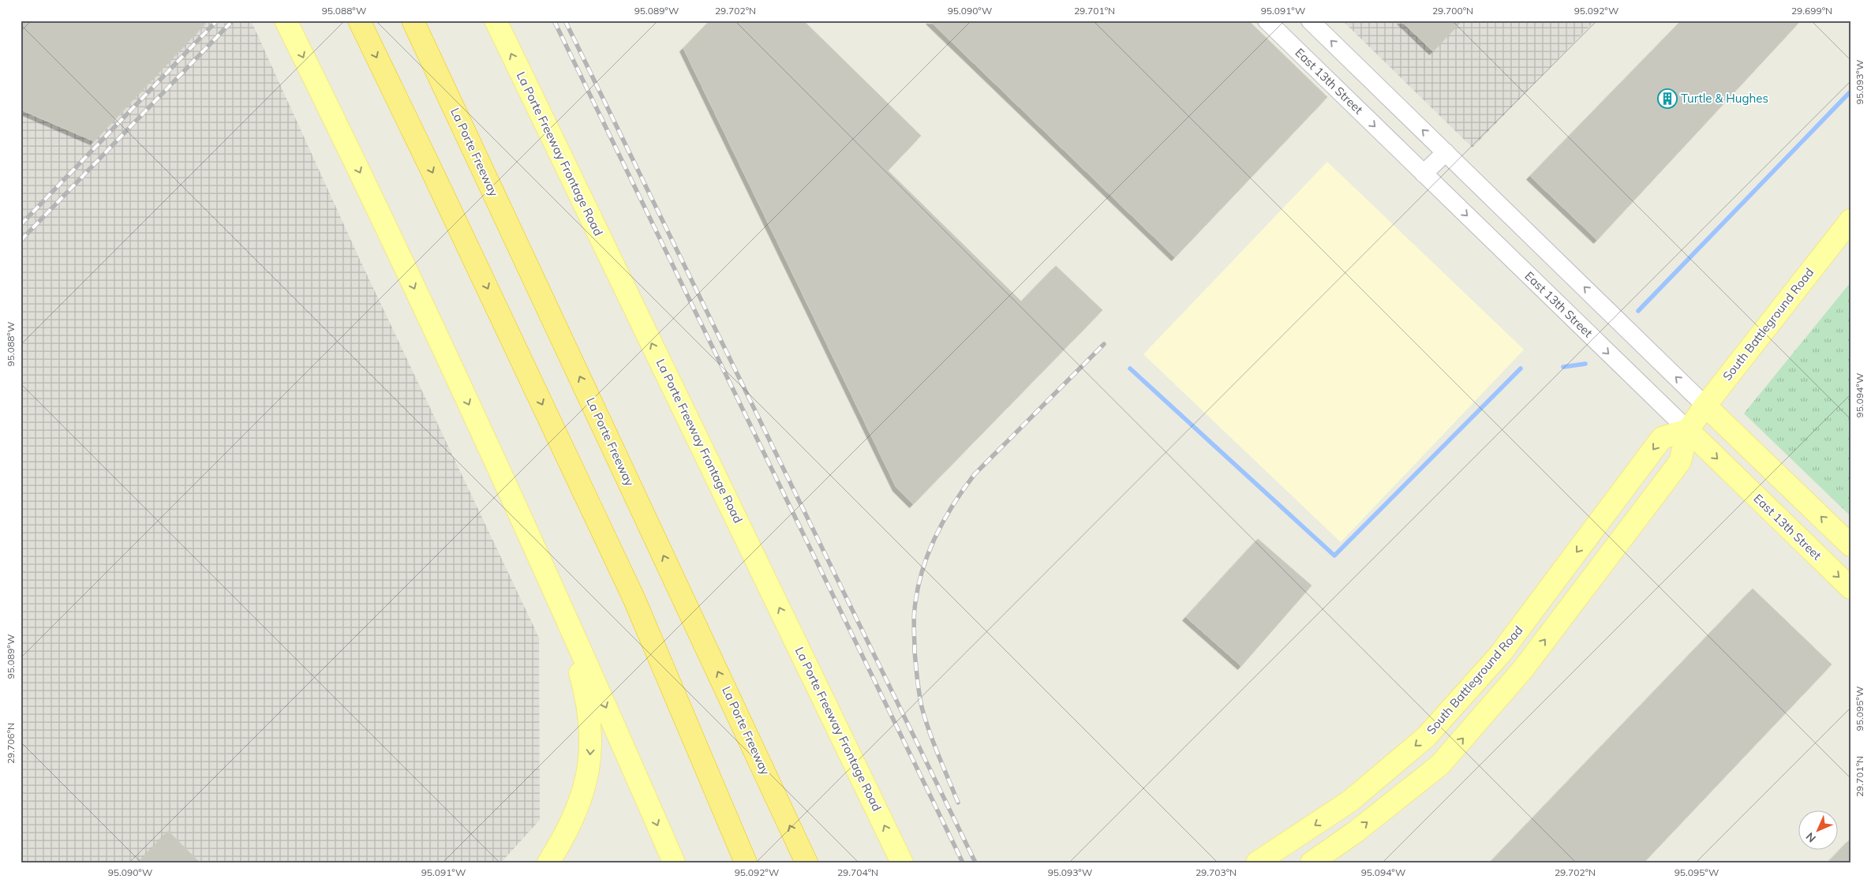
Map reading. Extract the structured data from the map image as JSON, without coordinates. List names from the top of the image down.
{
  "streets": {
    "highway": ["La Porte Freeway"],
    "main road": ["East 13th Street", "La Porte Freeway Frontage Road", "South Battleground Road"]
  },
  "crossings": [
    ["East 13th Street", "South Battleground Road"]
  ],
  "places": {
    "building": ["Turtle & Hughes"]
  },
  "north": "bottom left",
  "coordinates": [
    "95.088°W",
    "95.089°W",
    "29.702°N",
    "95.090°W",
    "29.701°N",
    "95.091°W",
    "29.700°N",
    "95.092°W",
    "29.699°N",
    "95.093°W",
    "95.094°W",
    "95.095°W",
    "29.706°N",
    "29.704°N",
    "29.703°N"
  ]
}
